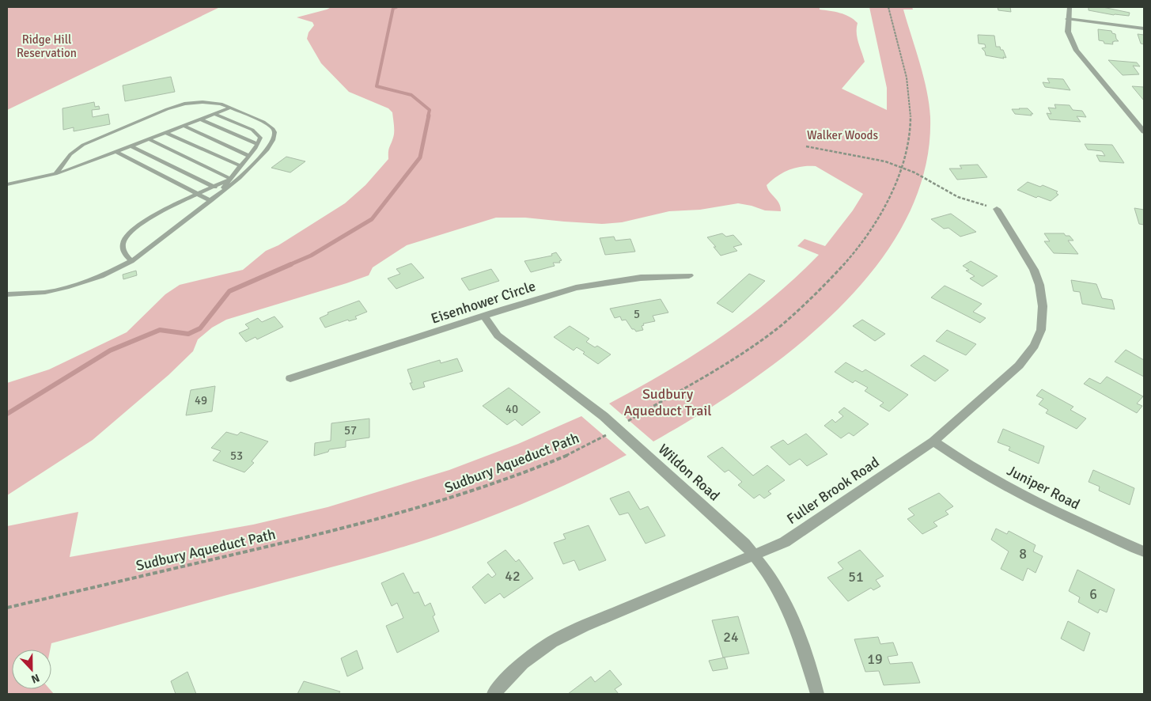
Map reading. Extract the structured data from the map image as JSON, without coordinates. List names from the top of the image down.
{
  "streets": {
    "street": [
      "Eisenhower Circle",
      "Wildon Road",
      "Juniper Road",
      "Fuller Brook Road"
    ],
    "path": ["Sudbury Aqueduct Path"]
  },
  "crossings": [
    ["Eisenhower Circle", "Wildon Road"],
    ["Sudbury Aqueduct Path", "Wildon Road"],
    ["Wildon Road", "Fuller Brook Road"],
    ["Juniper Road", "Fuller Brook Road"]
  ],
  "parks": ["Ridge Hill Reservation", "Walker Woods", "Sudbury Aqueduct Trail"],
  "house_numbers": [
    "5",
    "49",
    "40",
    "57",
    "53",
    "8",
    "42",
    "51",
    "6",
    "24",
    "19"
  ],
  "north": "bottom"
}
